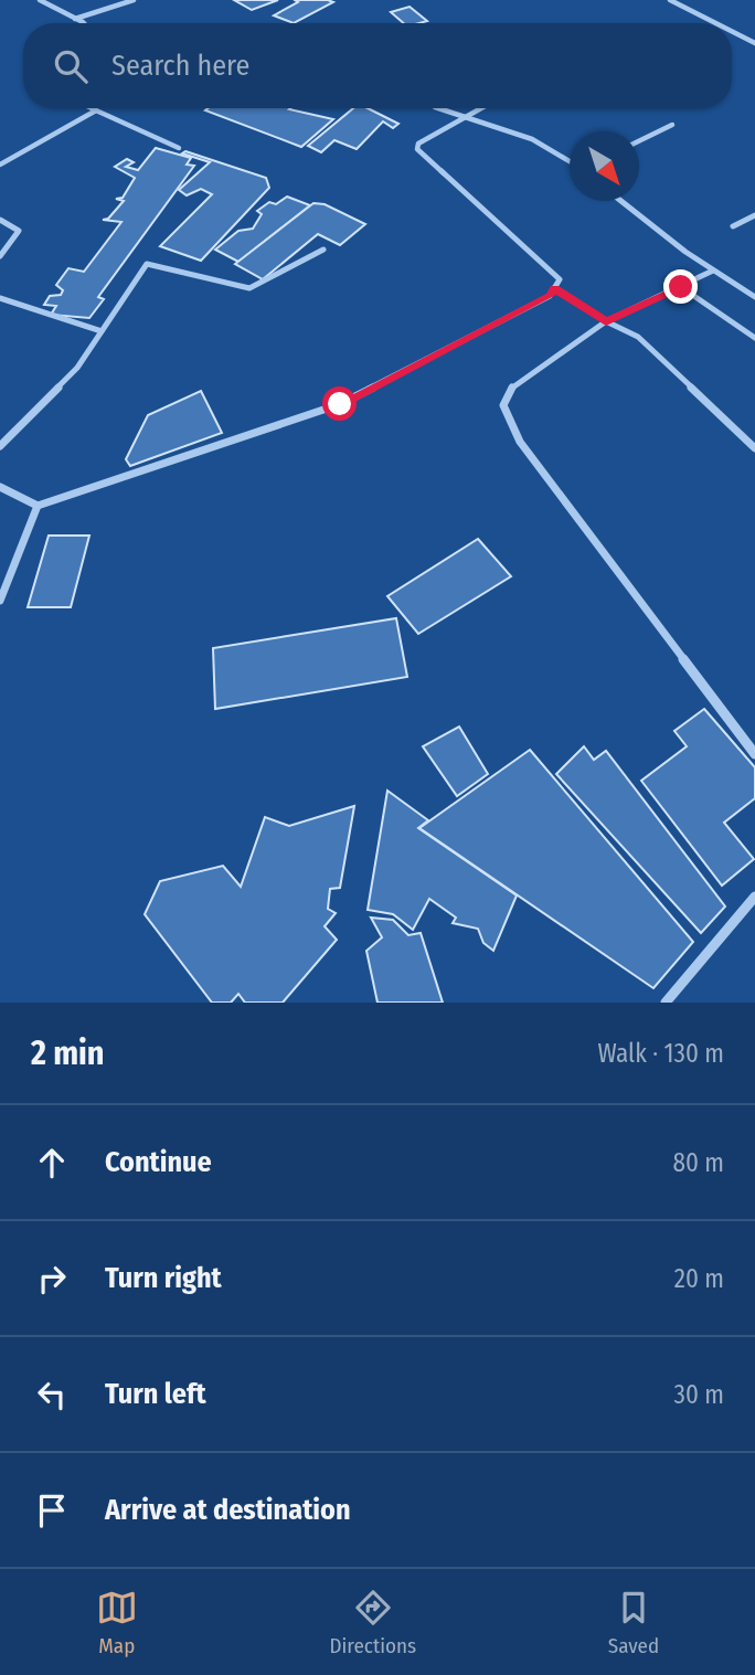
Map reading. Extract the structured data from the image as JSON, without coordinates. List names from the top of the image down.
{
  "north": "bottom right",
  "page": {
    "search": "Search here",
    "heading": ["2 min", "Walk · 130 m"],
    "list": [
      ["Continue", "80 m"],
      ["Turn right", "20 m"],
      ["Turn left", "30 m"],
      "Arrive at destination"
    ],
    "nav": ["Map", "Directions", "Saved"]
  }
}
